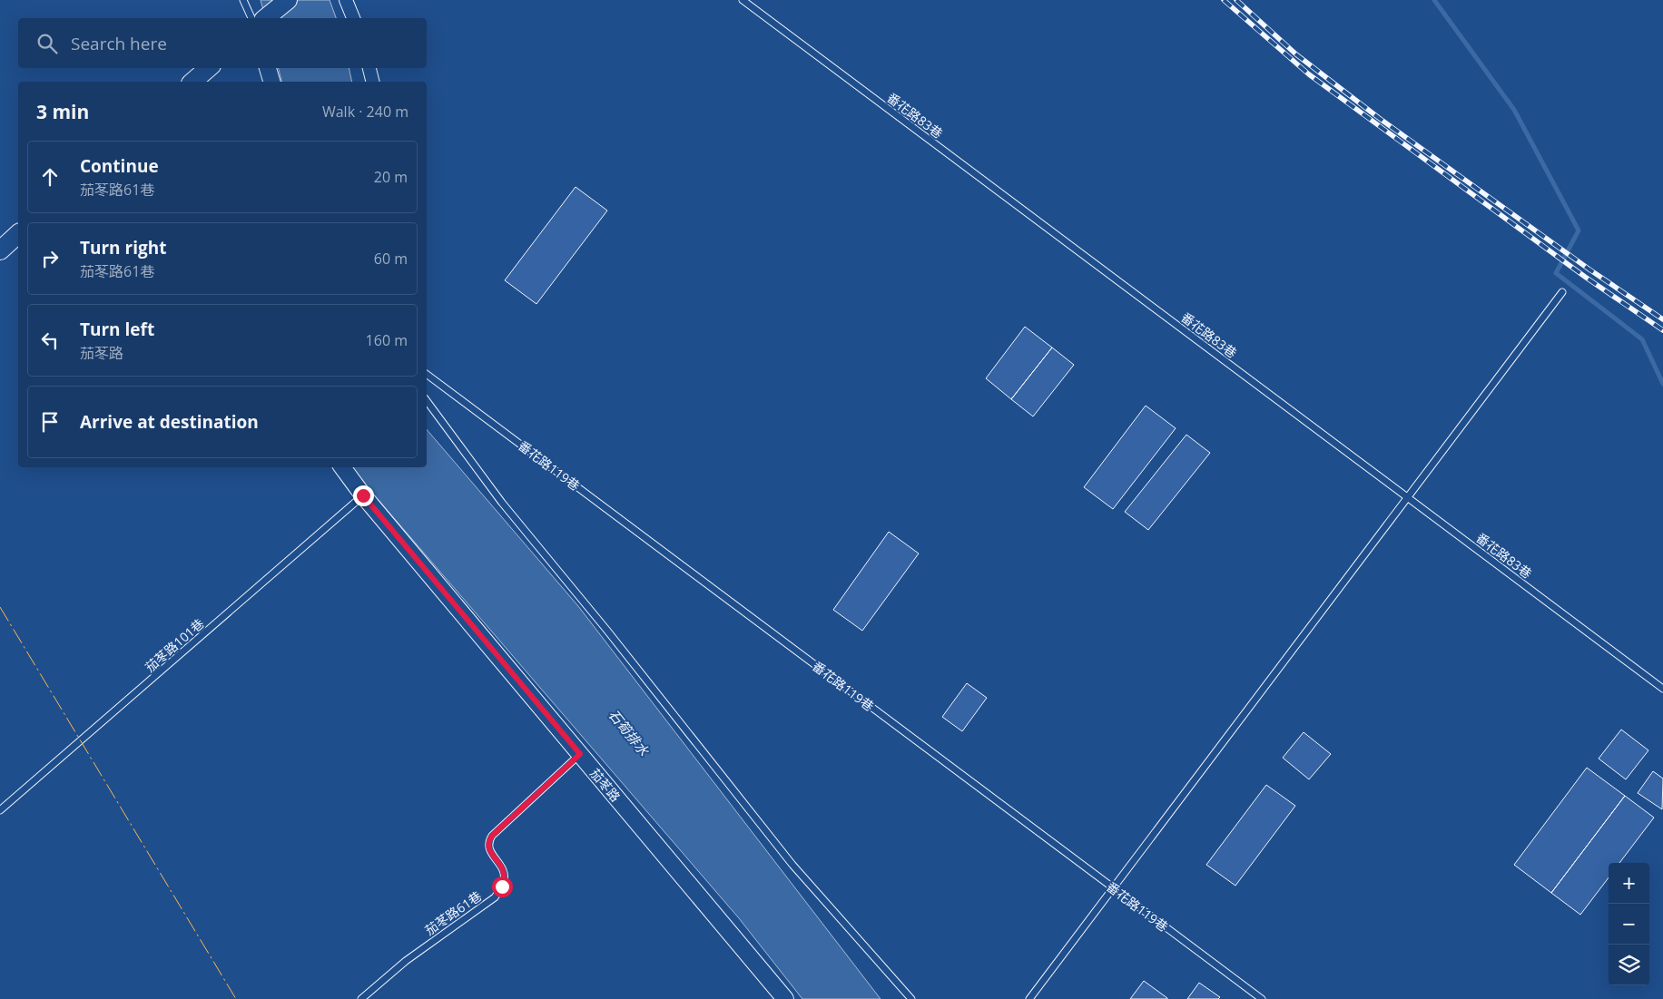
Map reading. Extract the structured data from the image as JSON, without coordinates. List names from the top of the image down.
{
  "streets": {
    "street": ["茄苳路"],
    "lane": [
      "番花路83巷",
      "番花路119巷",
      "茄苳路101巷",
      "茄苳路61巷"
    ]
  },
  "crossings": [
    ["茄苳路101巷", "茄苳路"],
    ["茄苳路", "茄苳路61巷"]
  ],
  "water": ["石筍排水"],
  "page": {
    "search": "Search here",
    "heading": ["3 min", "Walk · 240 m"],
    "list": [
      ["Continue", "茄苳路61巷", "20 m"],
      ["Turn right", "茄苳路61巷", "60 m"],
      ["Turn left", "茄苳路", "160 m"],
      "Arrive at destination"
    ],
    "map_buttons": ["+", "−"]
  }
}
